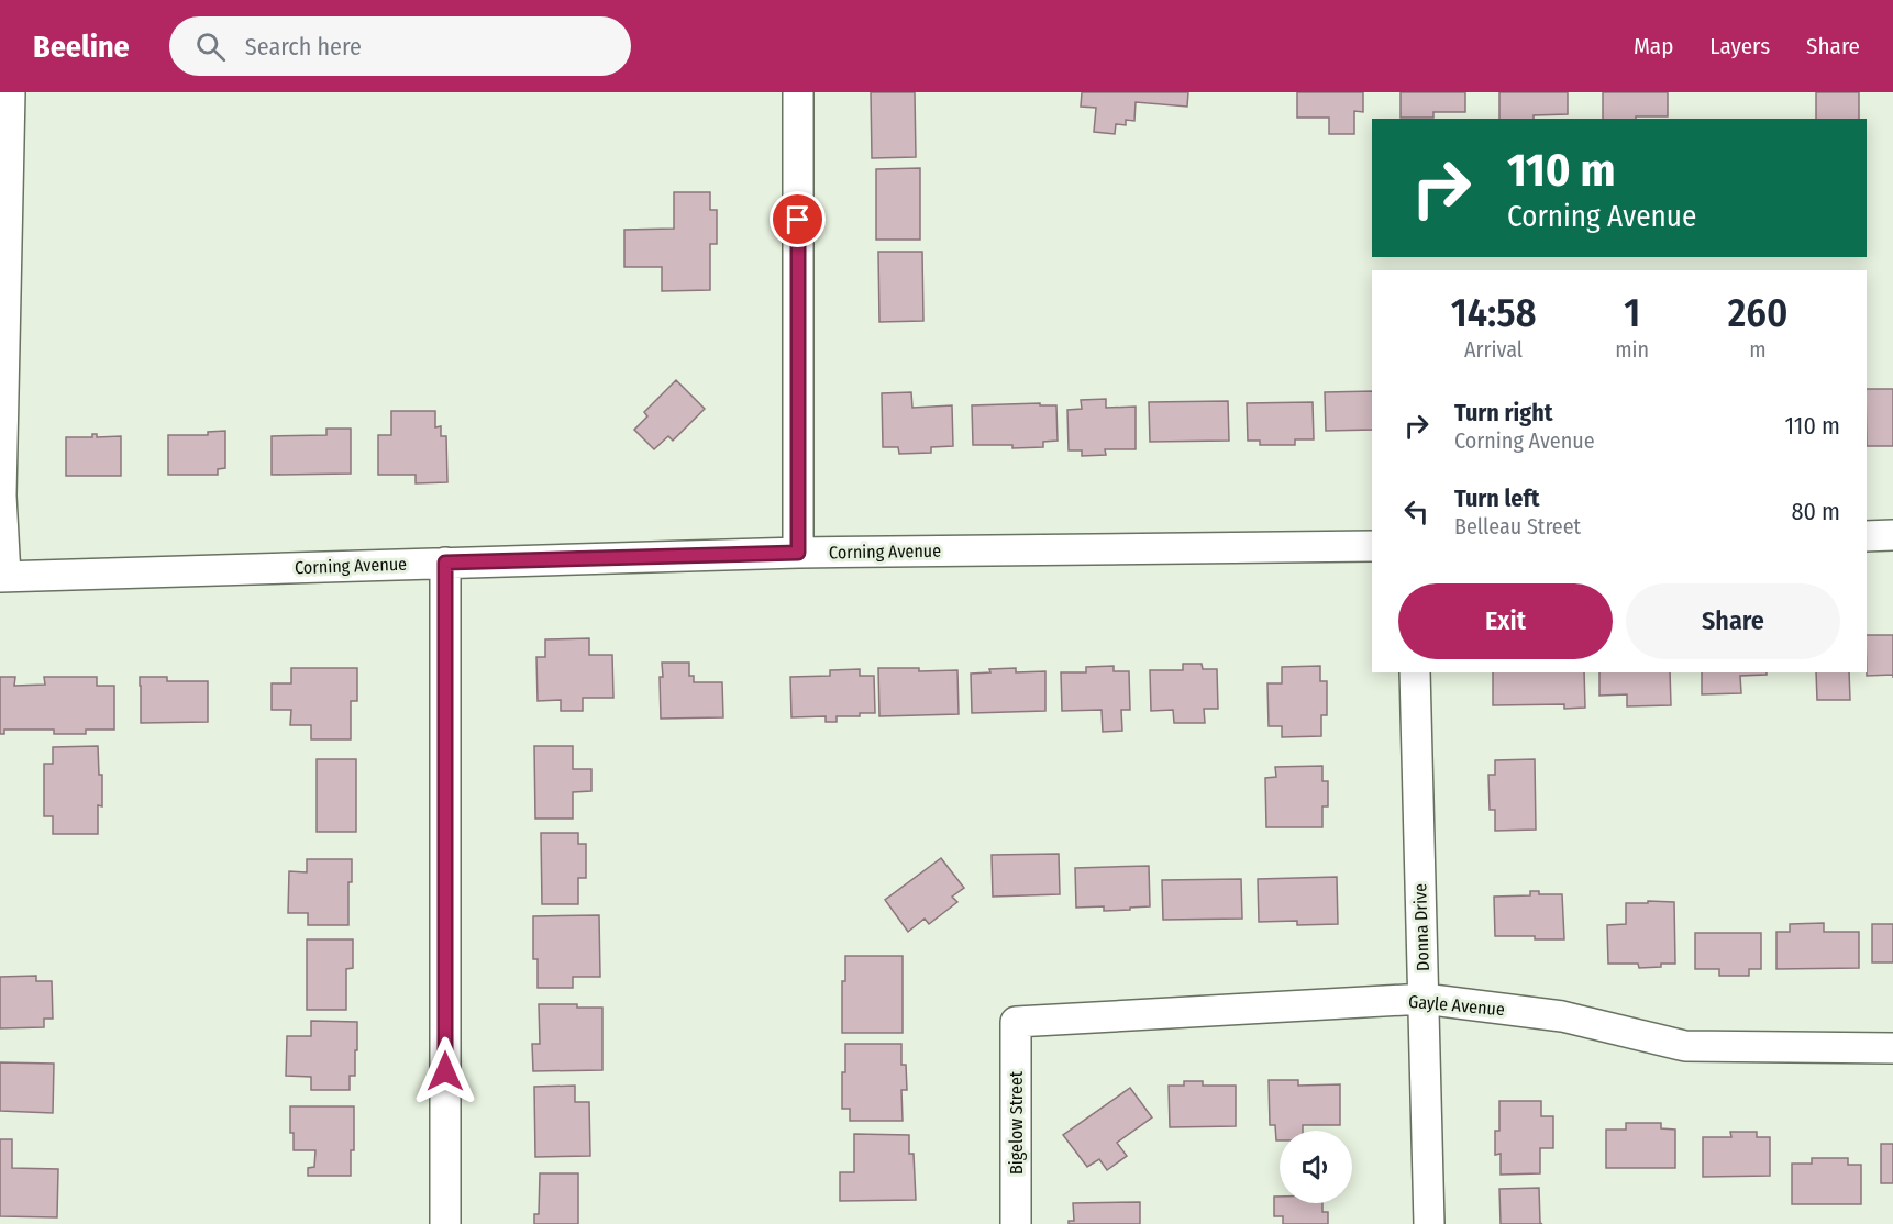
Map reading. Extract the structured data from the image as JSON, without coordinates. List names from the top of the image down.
{
  "streets": {
    "street": [
      "Corning Avenue",
      "Donna Drive",
      "Gayle Avenue",
      "Bigelow Street"
    ]
  },
  "crossings": [
    ["Donna Drive", "Gayle Avenue"],
    ["Gayle Avenue", "Bigelow Street"]
  ],
  "page": {
    "header": "Beeline",
    "search": "Search here",
    "nav": ["Map", "Layers", "Share"],
    "turn": ["110 m", "Corning Avenue"],
    "eta": [
      "14:58",
      "Arrival",
      "1",
      "min",
      "260",
      "m"
    ],
    "list": [
      {
        "name": "Turn right",
        "note": "Corning Avenue",
        "value": "110 m"
      },
      {
        "name": "Turn left",
        "note": "Belleau Street",
        "value": "80 m"
      }
    ],
    "buttons": ["Exit", "Share"]
  }
}
